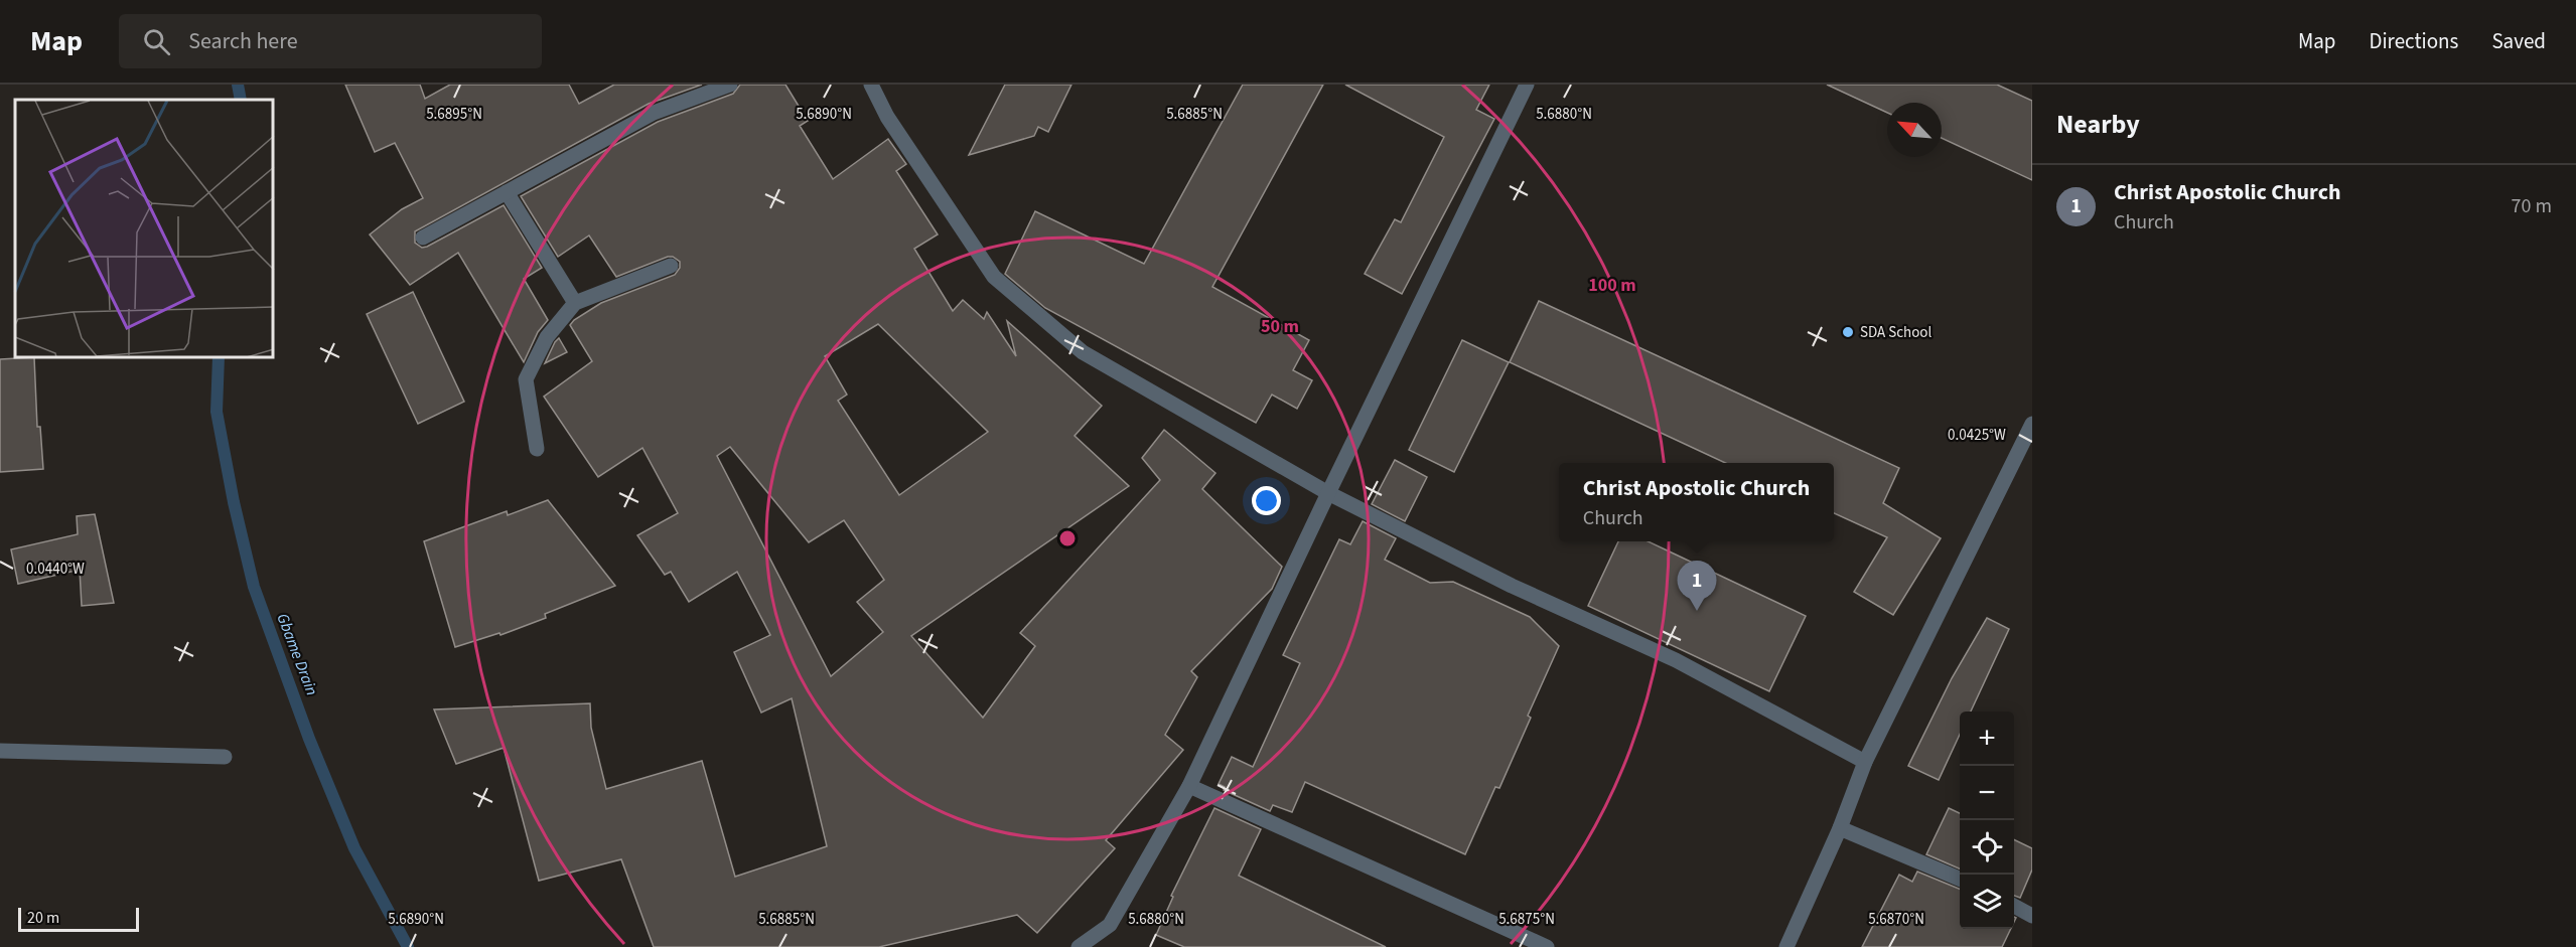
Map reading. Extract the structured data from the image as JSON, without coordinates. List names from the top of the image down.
{
  "water": ["Gbame Drain"],
  "places": ["SDA School"],
  "scale_bar": "20 m",
  "north": "top left",
  "page": {
    "header": "Map",
    "search": "Search here",
    "nav": ["Map", "Directions", "Saved"],
    "heading": "Nearby",
    "list": [
      {
        "mark": "1",
        "name": "Christ Apostolic Church",
        "note": "Church",
        "value": "70 m"
      }
    ],
    "popup": ["Christ Apostolic Church", "Church"],
    "pins": "1",
    "map_buttons": ["+", "−"],
    "scale": "20 m"
  },
  "coordinates": [
    "5.6895°N",
    "5.6890°N",
    "5.6885°N",
    "5.6880°N",
    "0.0425°W",
    "0.0440°W",
    "5.6875°N",
    "5.6870°N"
  ],
  "rings": ["100 m", "50 m"]
}
